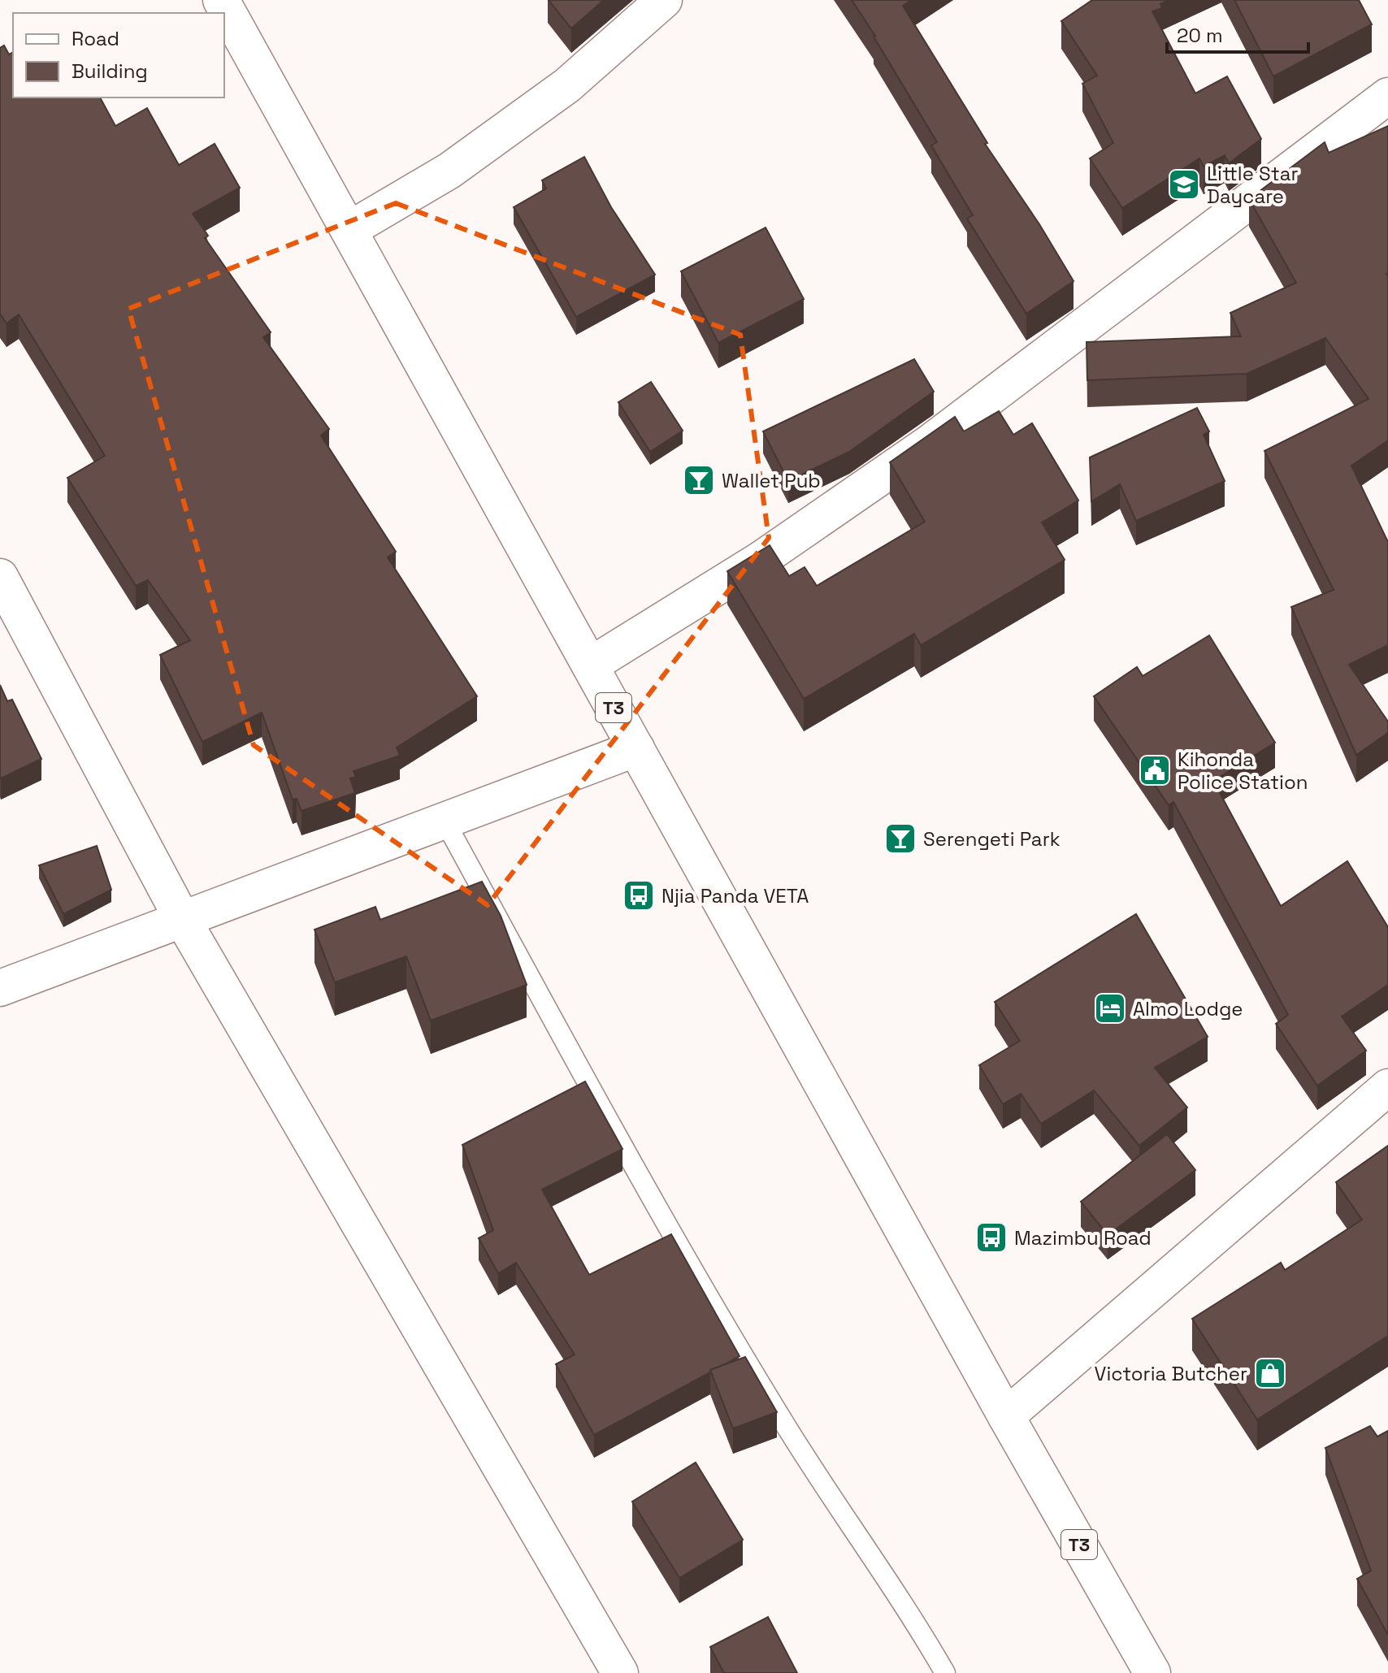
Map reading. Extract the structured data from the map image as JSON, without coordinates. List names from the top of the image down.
{
  "streets": {
    "main road": ["T3"]
  },
  "places": {
    "school or university": ["Little Star Daycare"],
    "bar": ["Wallet Pub", "Serengeti Park"],
    "public building": ["Kihonda Police Station"],
    "bus stop": ["Njia Panda VETA", "Mazimbu Road"],
    "hotel": ["Almo Lodge"],
    "shop": ["Victoria Butcher"]
  },
  "legend": ["Road", "Building"],
  "scale_bar": "20 m"
}
